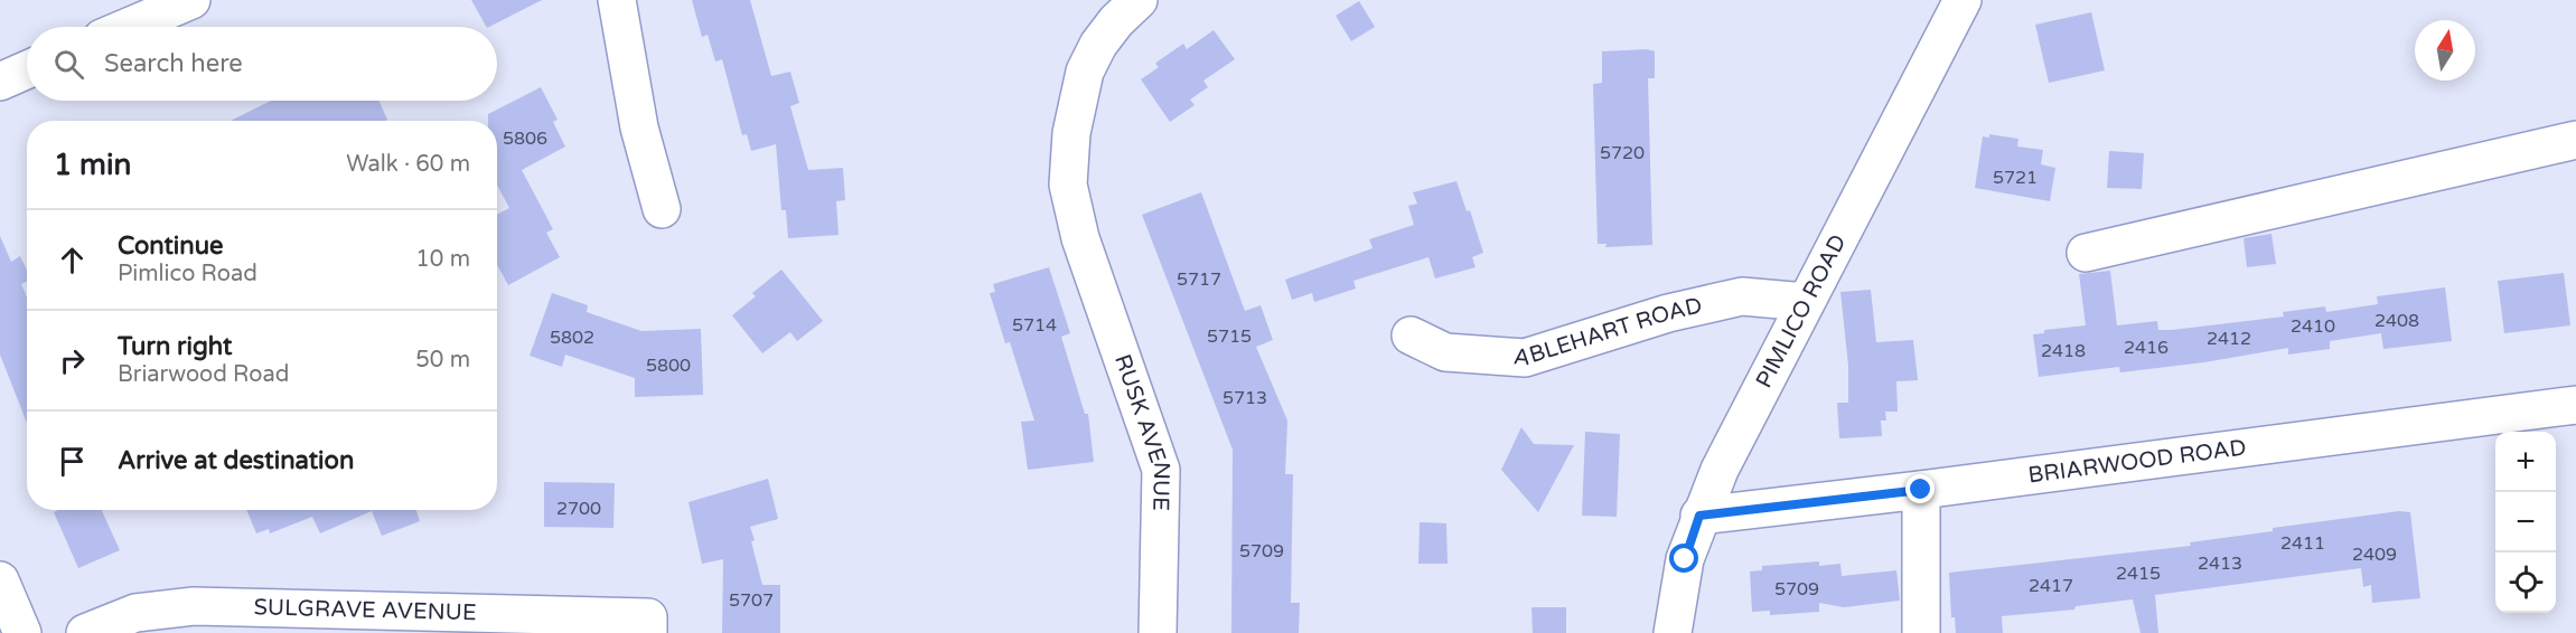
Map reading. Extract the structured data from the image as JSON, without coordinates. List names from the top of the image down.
{
  "streets": {
    "street": [
      "PIMLICO ROAD",
      "ABLEHART ROAD",
      "RUSK AVENUE",
      "BRIARWOOD ROAD",
      "SULGRAVE AVENUE"
    ]
  },
  "crossings": [
    ["PIMLICO ROAD", "ABLEHART ROAD"],
    ["PIMLICO ROAD", "BRIARWOOD ROAD"]
  ],
  "house_numbers": [
    "5806",
    "5720",
    "5721",
    "5717",
    "2408",
    "5714",
    "2410",
    "5715",
    "5802",
    "2412",
    "2416",
    "2418",
    "5800",
    "5713",
    "2700",
    "2411",
    "5709",
    "2409",
    "2413",
    "2415",
    "2417",
    "5709",
    "5707"
  ],
  "north": "top",
  "page": {
    "search": "Search here",
    "heading": ["1 min", "Walk · 60 m"],
    "list": [
      ["Continue", "Pimlico Road", "10 m"],
      ["Turn right", "Briarwood Road", "50 m"],
      "Arrive at destination"
    ],
    "map_buttons": ["+", "−"]
  }
}
